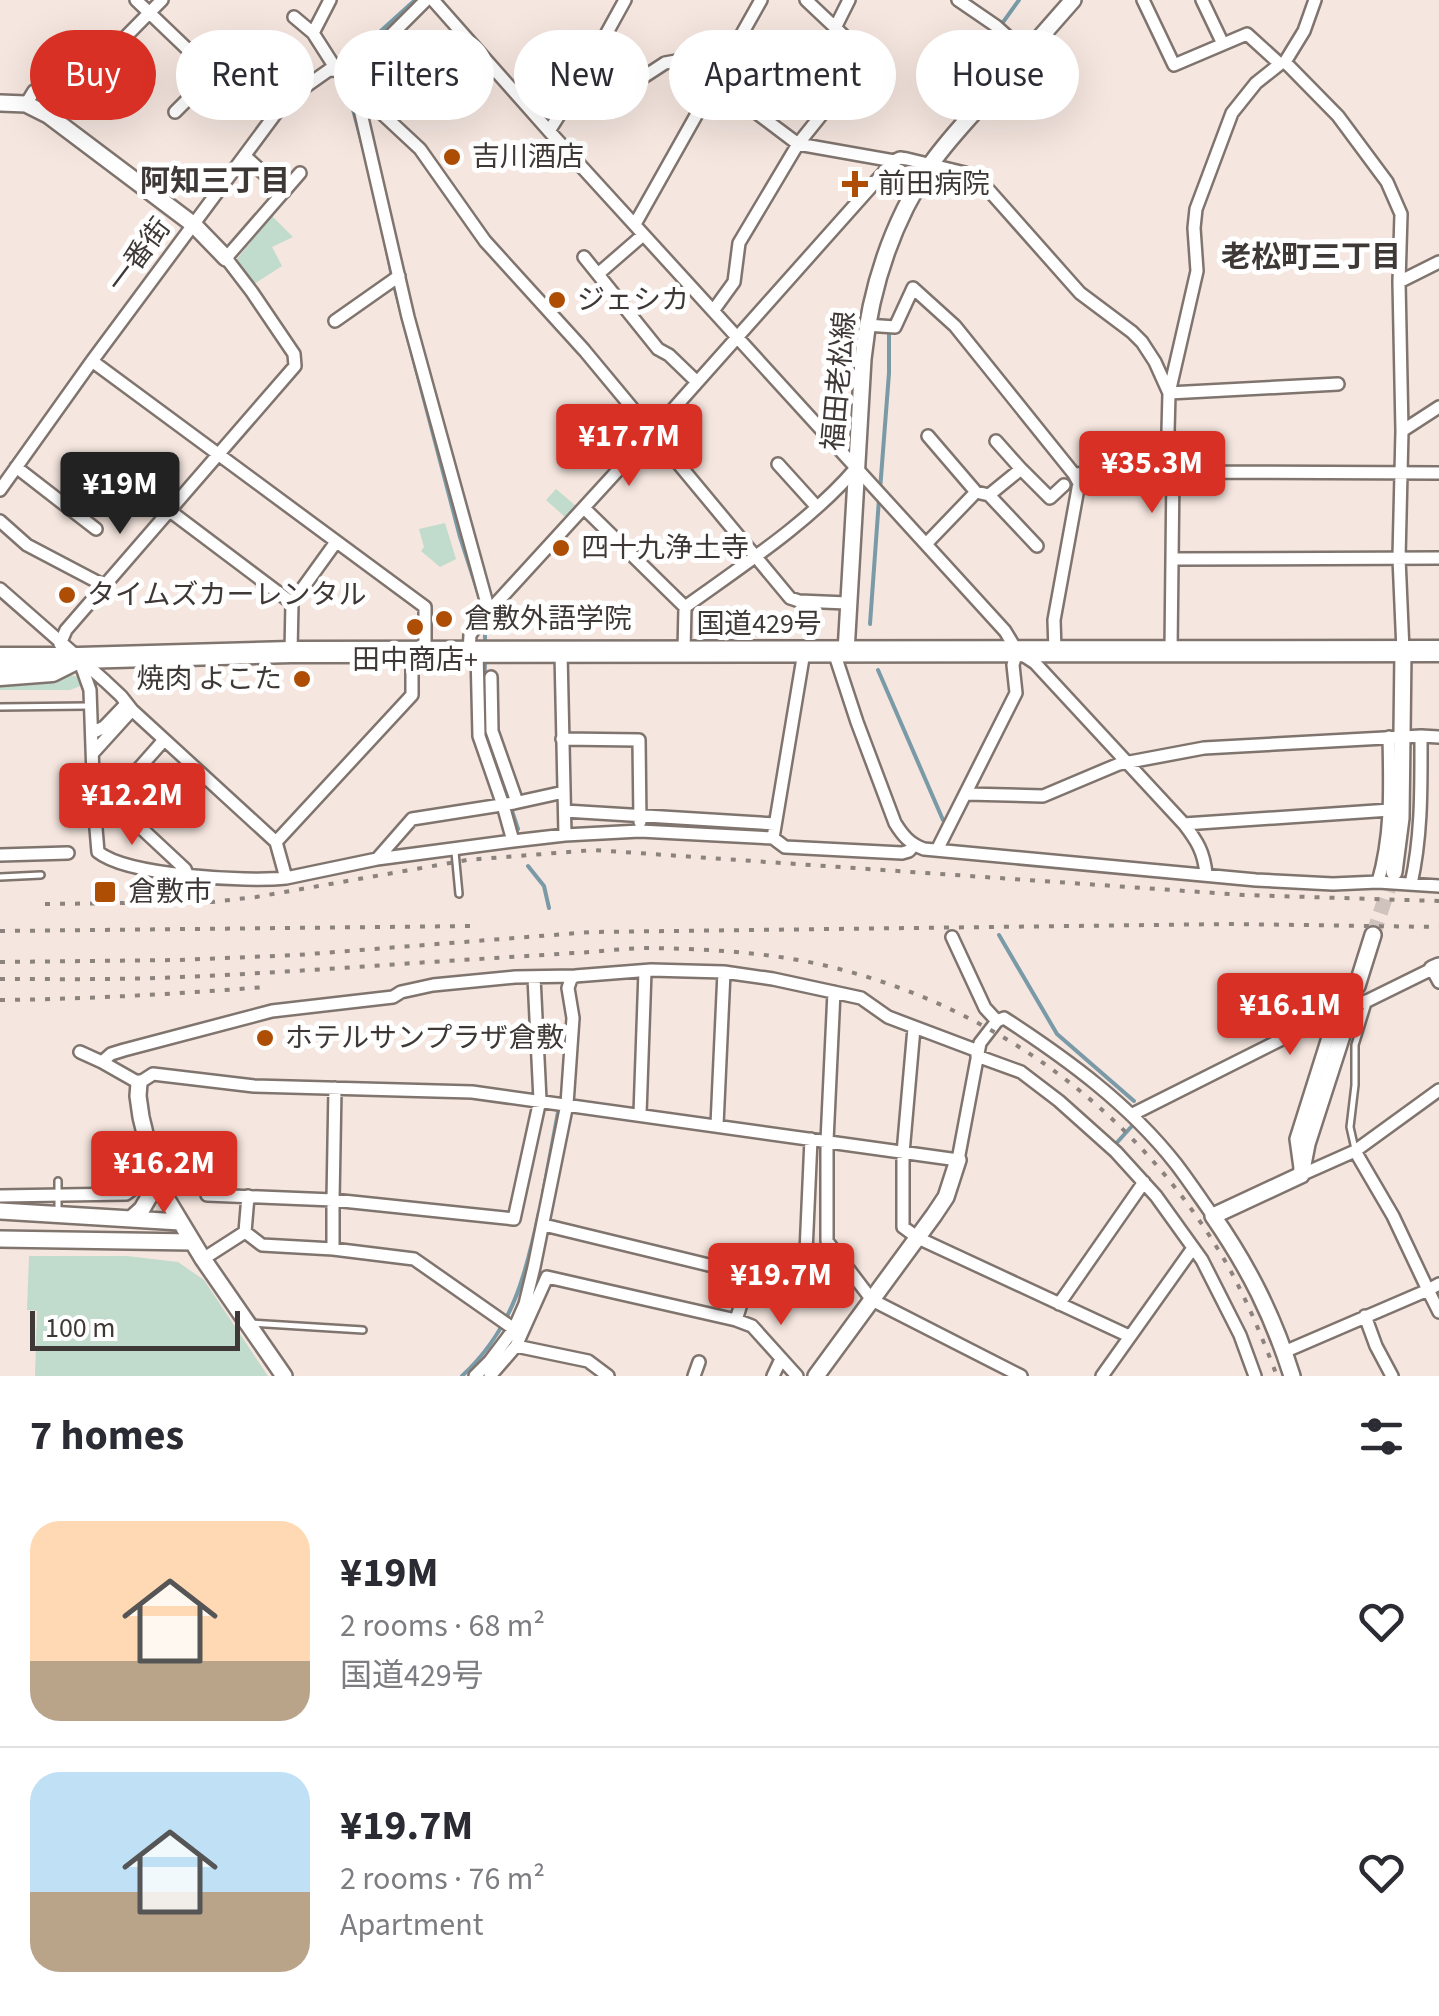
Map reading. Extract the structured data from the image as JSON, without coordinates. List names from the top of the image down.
{
  "streets": {
    "highway": ["国道429号"],
    "street": ["一番街", "福田老松線"]
  },
  "crossings": [
    ["福田老松線", "国道429号"]
  ],
  "districts": ["阿知三丁目", "老松町三丁目"],
  "places": {
    "other": [
      "吉川酒店",
      "ジェシカ",
      "四十九浄土寺",
      "タイムズカーレンタル",
      "倉敷外語学院",
      "田中商店+",
      "焼肉 よこた",
      "ホテルサンプラザ倉敷"
    ],
    "health": ["前田病院"],
    "transit": ["倉敷市"]
  },
  "scale_bar": "100 m",
  "page": {
    "chip": [
      "Buy",
      "Rent",
      "Filters",
      "New",
      "Apartment",
      "House"
    ],
    "price": [
      "¥17.7M",
      "¥35.3M",
      "¥19M",
      "¥12.2M",
      "¥16.1M",
      "¥16.2M",
      "¥19.7M"
    ],
    "scale": "100 m",
    "heading": "7 homes",
    "list": [
      {
        "name": "¥19M",
        "note": "2 rooms · 68 m² · 国道429号"
      },
      {
        "name": "¥19.7M",
        "note": "2 rooms · 76 m² · Apartment"
      }
    ]
  }
}
